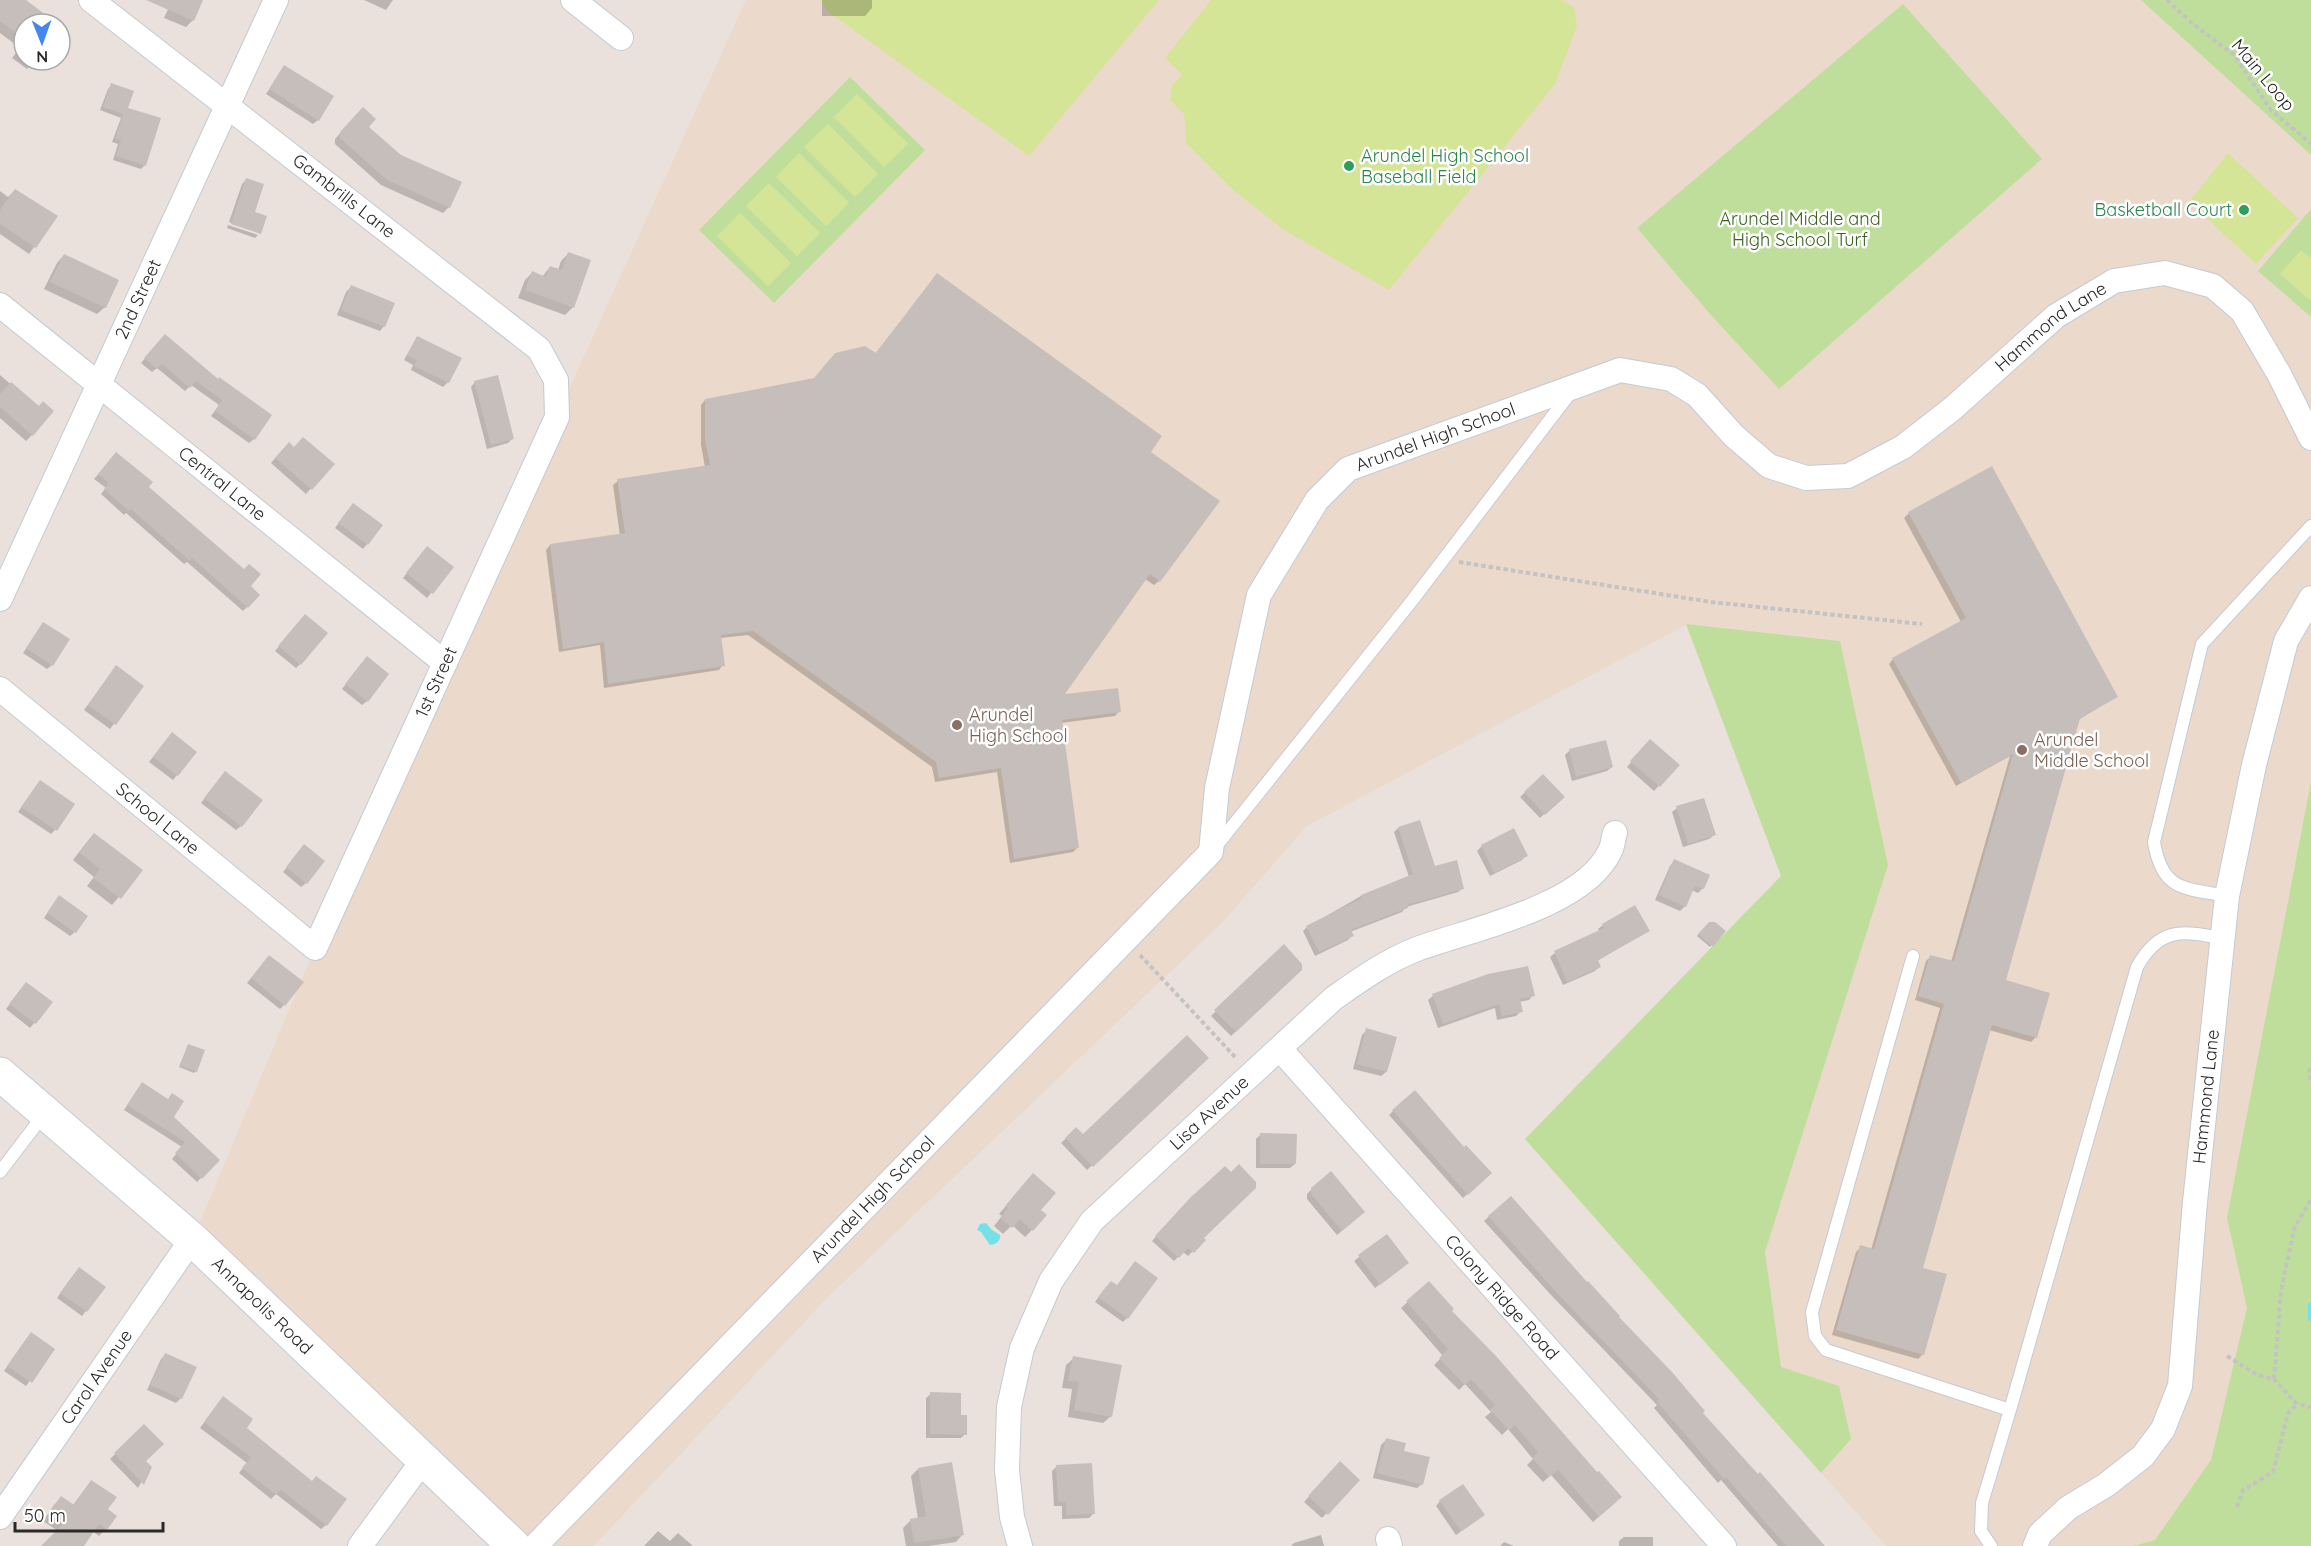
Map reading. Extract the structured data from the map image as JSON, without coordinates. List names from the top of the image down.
{
  "streets": {
    "main road": ["Annapolis Road"],
    "street": [
      "Gambrills Lane",
      "2nd Street",
      "Hammond Lane",
      "Arundel High School",
      "Central Lane",
      "1st Street",
      "School Lane",
      "Lisa Avenue",
      "Colony Ridge Road",
      "Carol Avenue"
    ],
    "path": ["Main Loop"]
  },
  "crossings": [
    ["Gambrills Lane", "2nd Street"],
    ["Gambrills Lane", "1st Street"],
    ["2nd Street", "Central Lane"],
    ["Hammond Lane", "Arundel High School"],
    ["Central Lane", "1st Street"],
    ["1st Street", "School Lane"],
    ["Lisa Avenue", "Colony Ridge Road"],
    ["Annapolis Road", "Carol Avenue"]
  ],
  "parks": ["Arundel Middle and High School Turf"],
  "places": [
    "Arundel High School Baseball Field",
    "Basketball Court",
    "Arundel High School",
    "Arundel Middle School"
  ],
  "scale_bar": "50 m",
  "north": "bottom"
}
